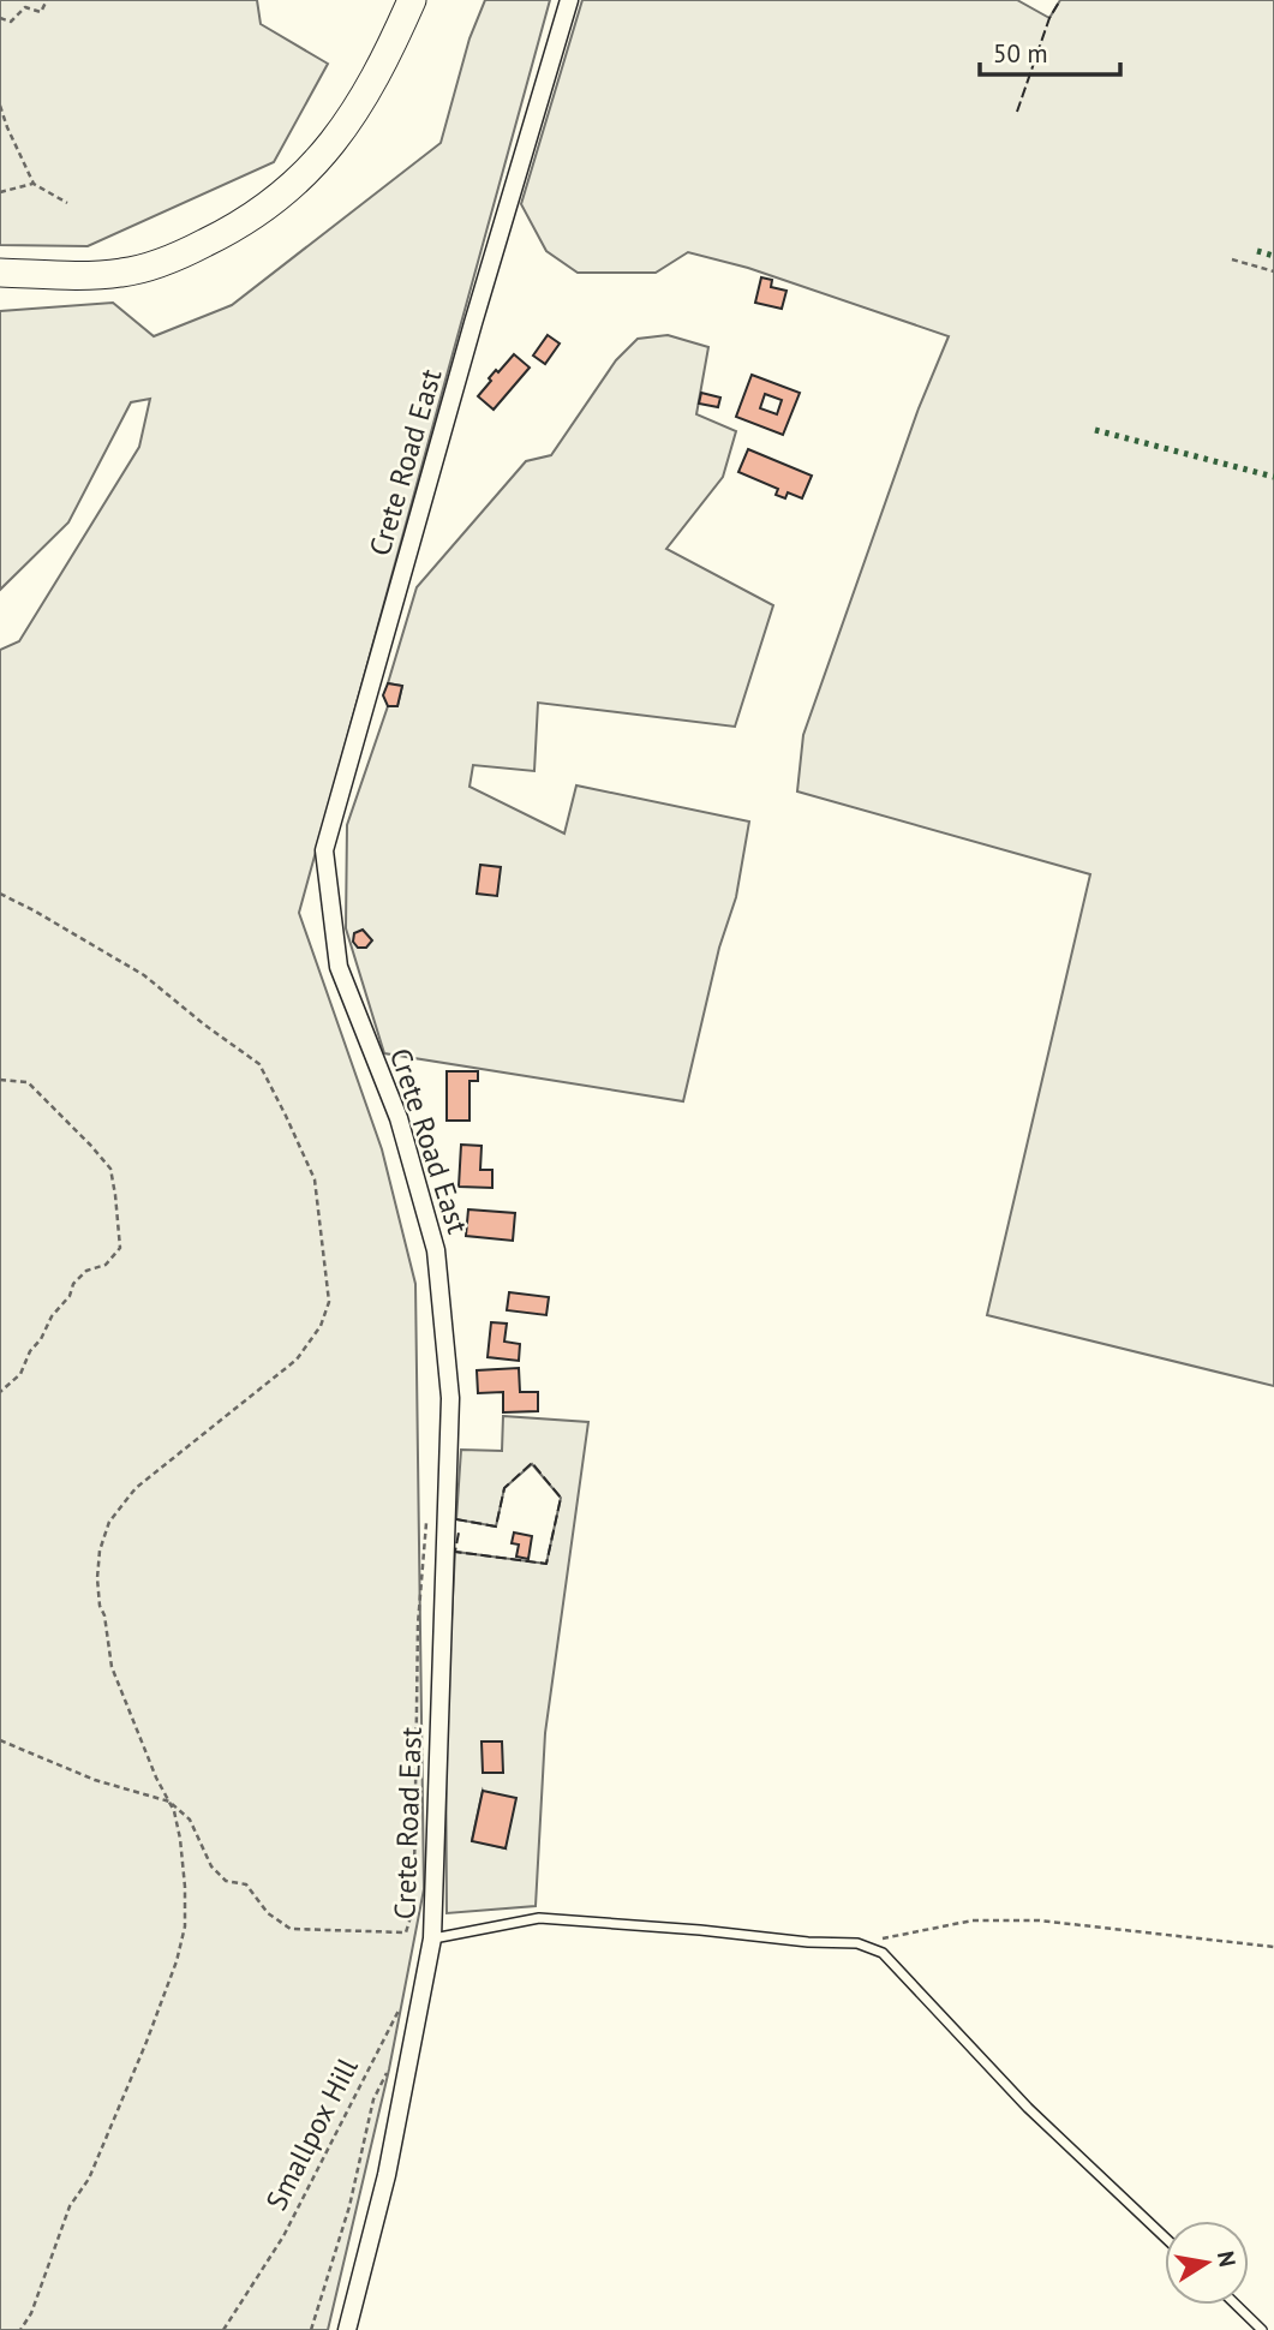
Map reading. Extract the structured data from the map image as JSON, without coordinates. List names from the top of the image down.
{
  "streets": {
    "street": ["Crete Road East"],
    "path": ["Smallpox Hill"]
  },
  "scale_bar": "50 m",
  "north": "right"
}
